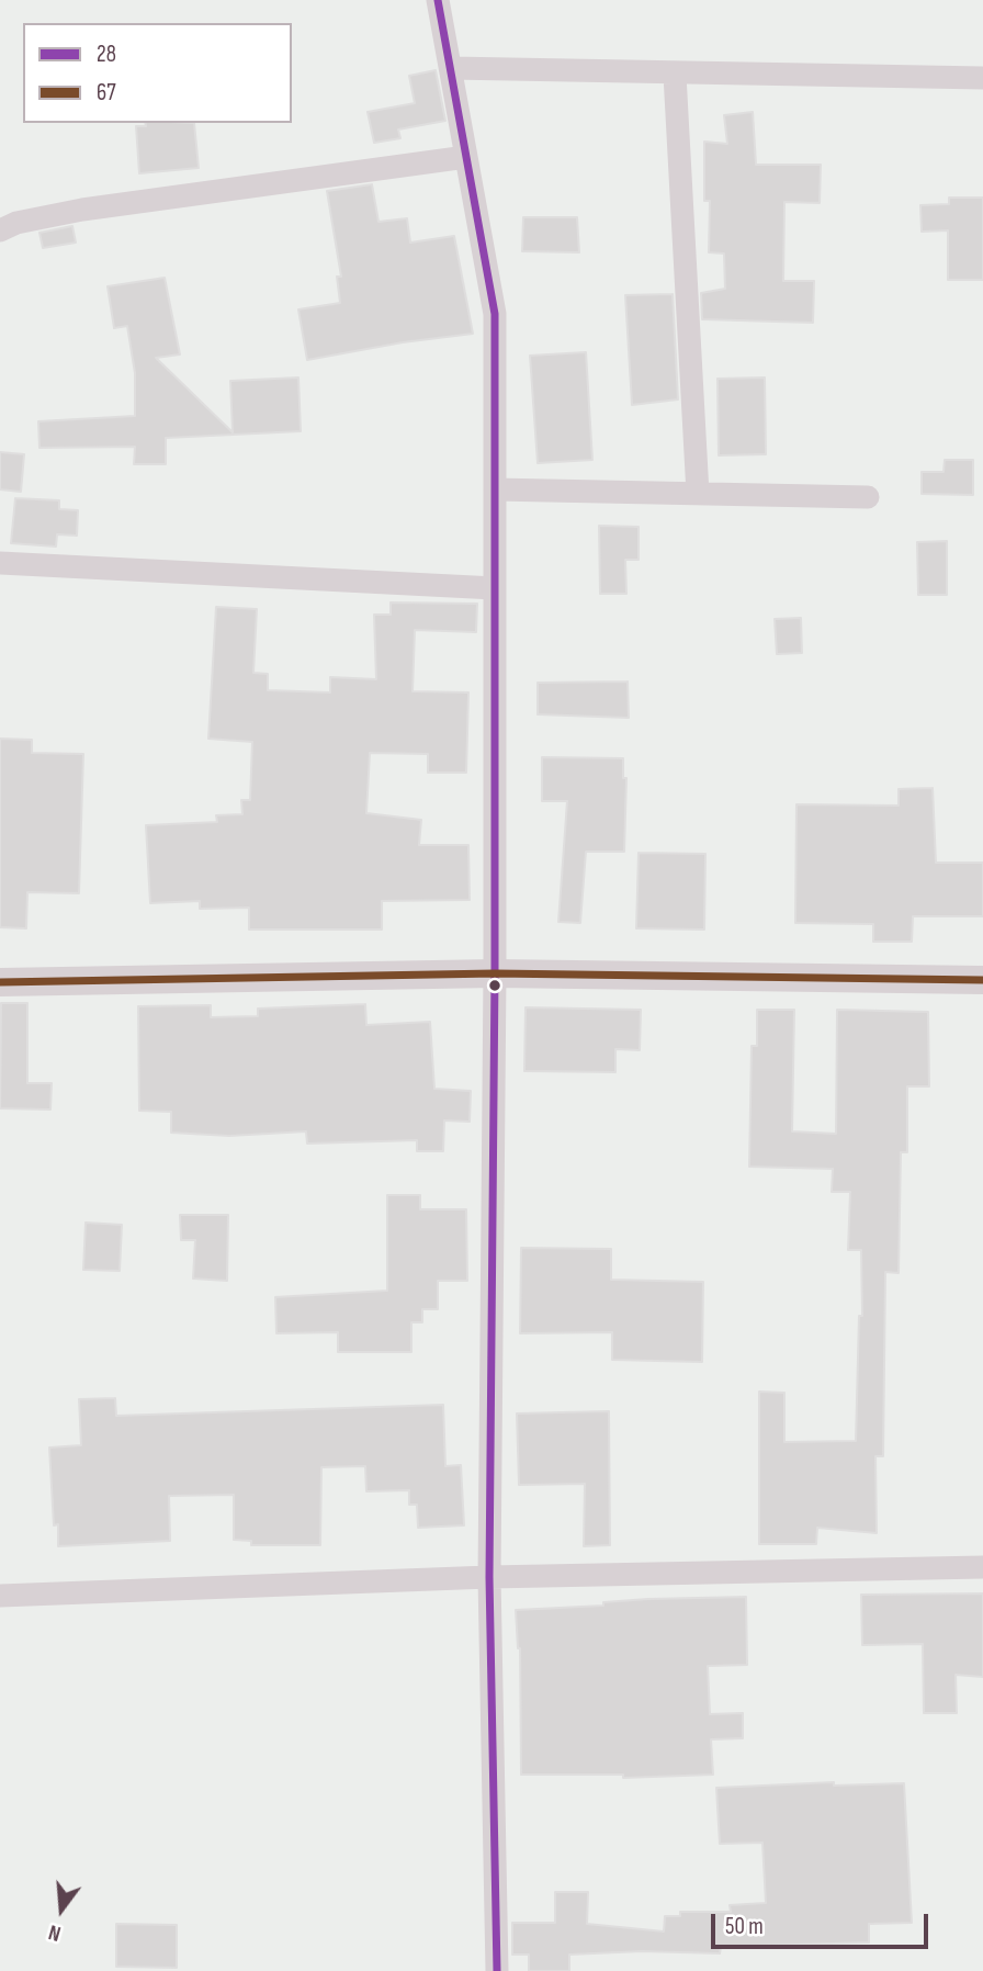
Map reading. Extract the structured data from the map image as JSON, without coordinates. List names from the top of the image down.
{
  "lines": ["transit line 28", "transit line 67"],
  "legend": ["28", "67"],
  "scale_bar": "50 m",
  "north": "bottom"
}
